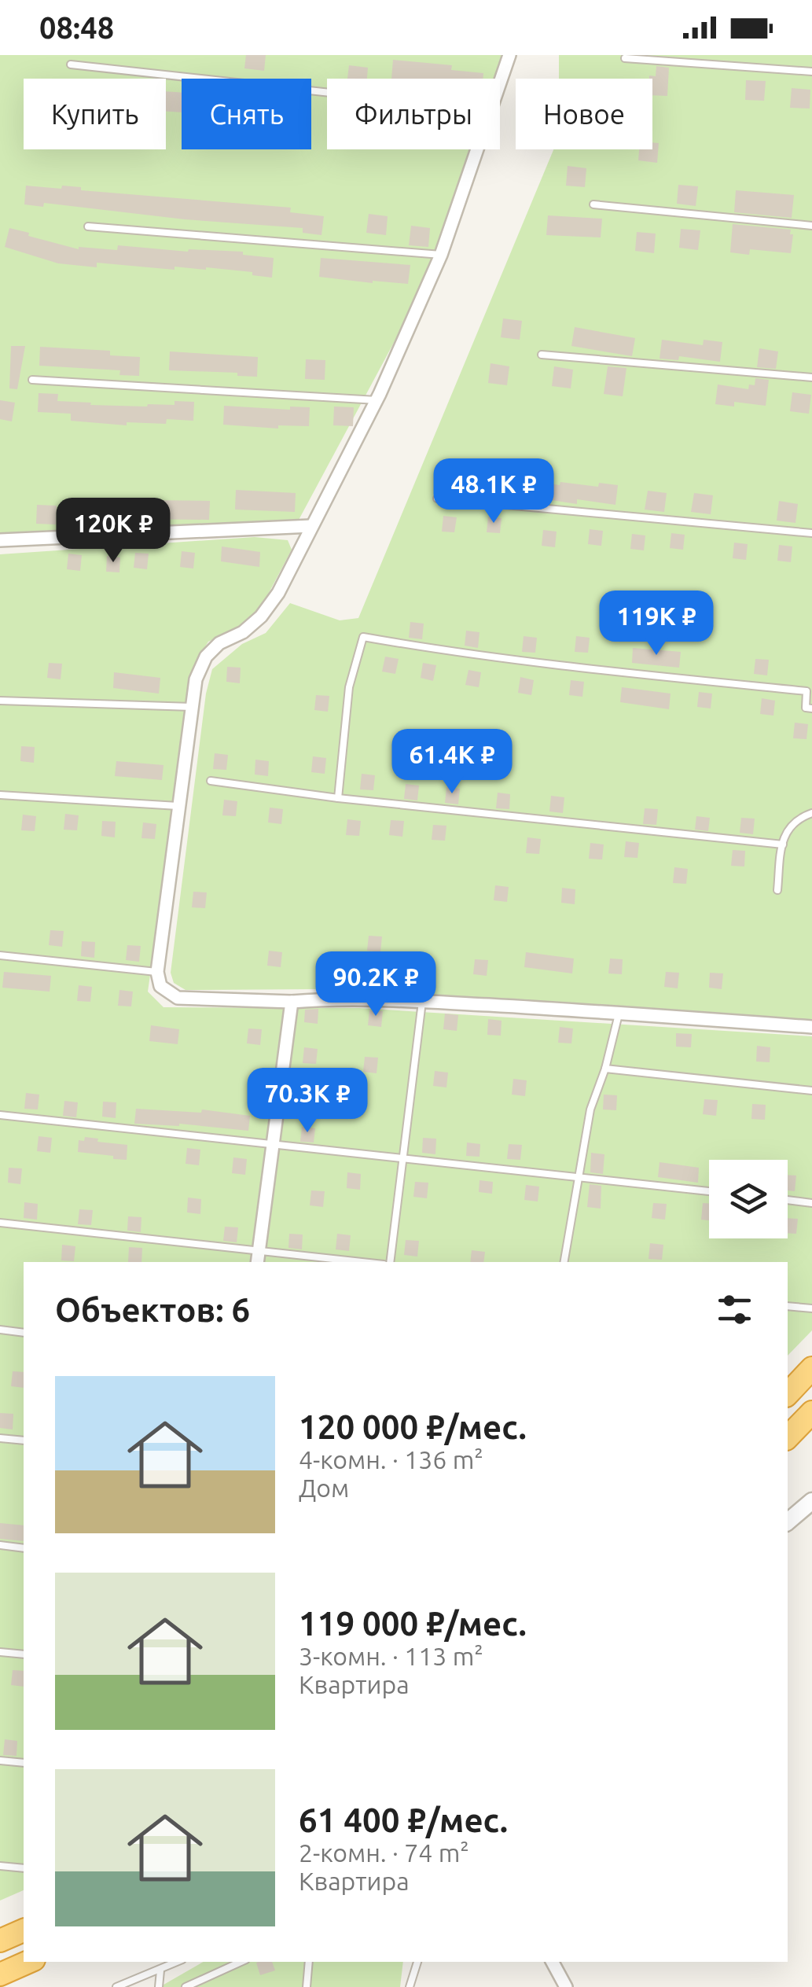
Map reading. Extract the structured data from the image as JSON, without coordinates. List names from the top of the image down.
{
  "page": {
    "status": "08:48",
    "chip": [
      "Купить",
      "Снять",
      "Фильтры",
      "Новое"
    ],
    "price": [
      "48.1K ₽",
      "120K ₽",
      "119K ₽",
      "61.4K ₽",
      "90.2K ₽",
      "70.3K ₽"
    ],
    "heading": "Объектов: 6",
    "list": [
      {
        "name": "120 000 ₽/мес.",
        "note": "4-комн. · 136 m² · Дом"
      },
      {
        "name": "119 000 ₽/мес.",
        "note": "3-комн. · 113 m² · Квартира"
      },
      {
        "name": "61 400 ₽/мес.",
        "note": "2-комн. · 74 m² · Квартира"
      }
    ]
  }
}
